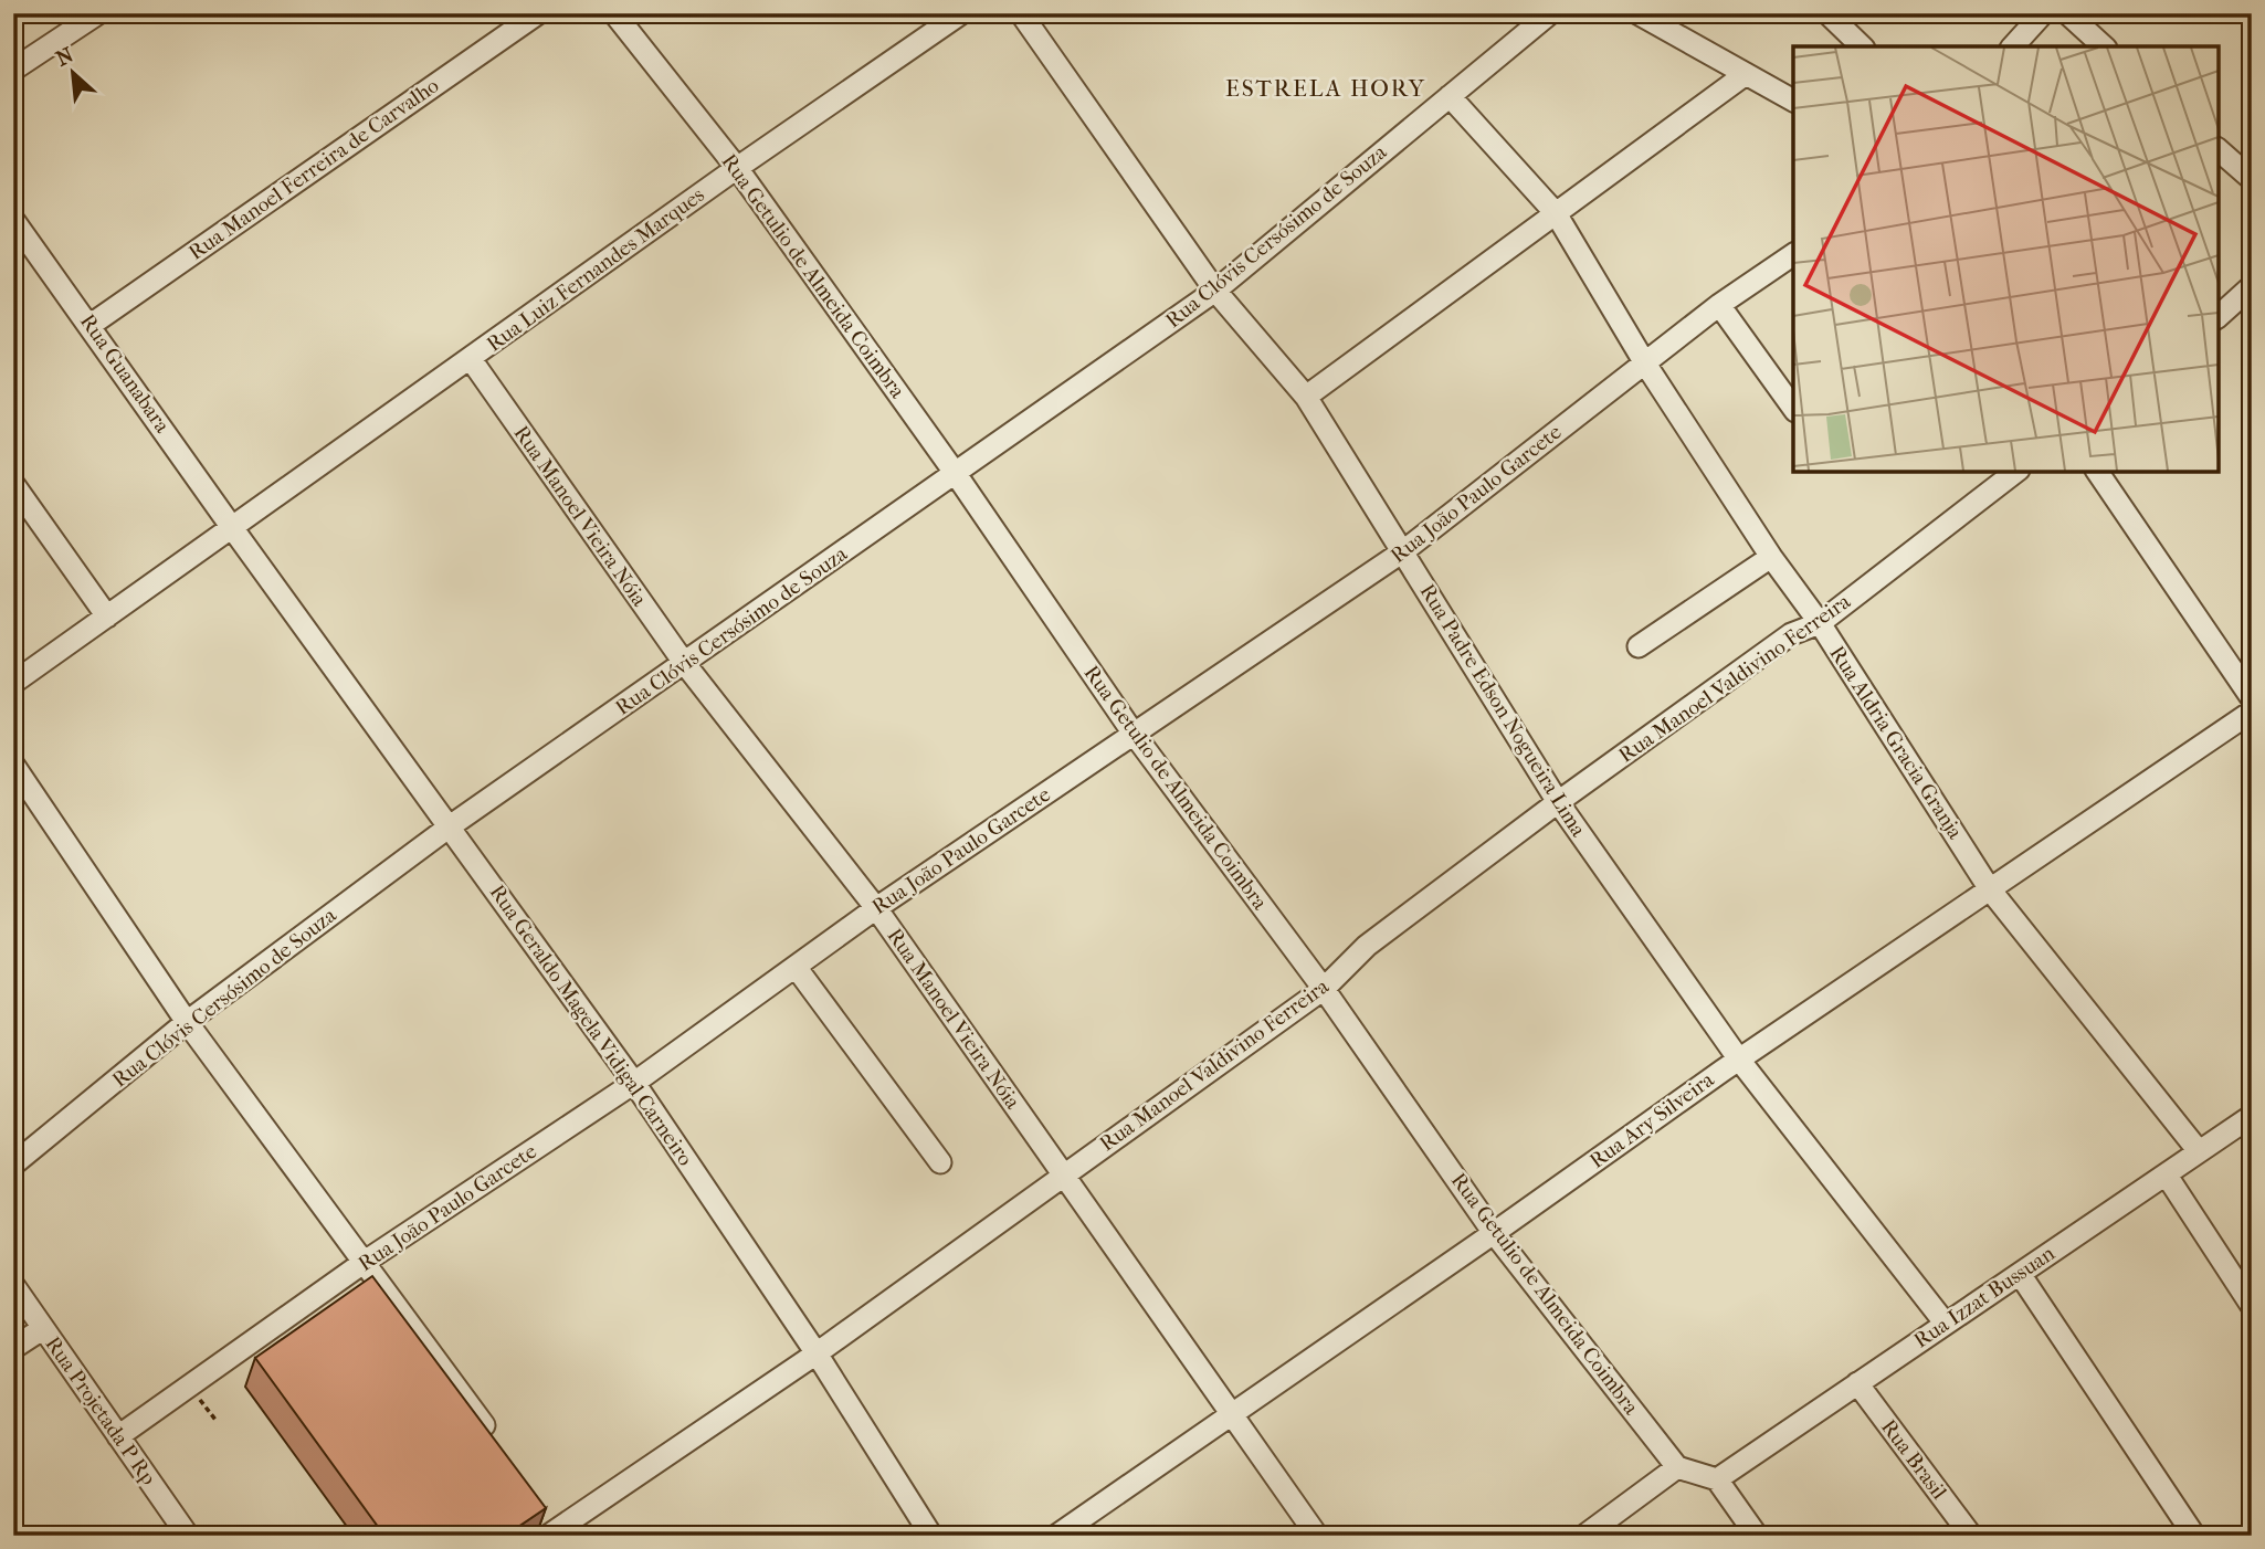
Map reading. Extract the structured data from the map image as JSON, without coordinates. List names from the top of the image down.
{
  "streets": {
    "street": [
      "Rua Manoel Ferreira de Carvalho",
      "Rua Clóvis Cersósimo de Souza",
      "Rua Luiz Fernandes Marques",
      "Rua Getulio de Almeida Coimbra",
      "Rua Guanabara",
      "Rua João Paulo Garcete",
      "Rua Manoel Vieira Nóia",
      "Rua Manoel Valdivino Ferreira",
      "Rua Padre Edson Nogueira Lima",
      "Rua Aldria Gracia Granja",
      "Rua Geraldo Magela Vidigal Carneiro",
      "Rua Ary Silveira",
      "Rua Izzat Bussuan",
      "Rua Projetada P Rp",
      "Rua Brasil"
    ]
  },
  "crossings": [
    ["Rua Manoel Ferreira de Carvalho", "Rua Guanabara"],
    ["Rua Clóvis Cersósimo de Souza", "Rua Getulio de Almeida Coimbra"],
    ["Rua Clóvis Cersósimo de Souza", "Rua Manoel Vieira Nóia"],
    ["Rua Clóvis Cersósimo de Souza", "Rua Padre Edson Nogueira Lima"],
    ["Rua Clóvis Cersósimo de Souza", "Rua Aldria Gracia Granja"],
    ["Rua Clóvis Cersósimo de Souza", "Rua Geraldo Magela Vidigal Carneiro"],
    ["Rua Luiz Fernandes Marques", "Rua Getulio de Almeida Coimbra"],
    ["Rua Luiz Fernandes Marques", "Rua Guanabara"],
    ["Rua Luiz Fernandes Marques", "Rua Manoel Vieira Nóia"],
    ["Rua Luiz Fernandes Marques", "Rua Geraldo Magela Vidigal Carneiro"],
    ["Rua Getulio de Almeida Coimbra", "Rua João Paulo Garcete"],
    ["Rua Getulio de Almeida Coimbra", "Rua Manoel Valdivino Ferreira"],
    ["Rua Getulio de Almeida Coimbra", "Rua Ary Silveira"],
    ["Rua Guanabara", "Rua Geraldo Magela Vidigal Carneiro"],
    ["Rua João Paulo Garcete", "Rua Manoel Vieira Nóia"],
    ["Rua João Paulo Garcete", "Rua Padre Edson Nogueira Lima"],
    ["Rua João Paulo Garcete", "Rua Aldria Gracia Granja"],
    ["Rua João Paulo Garcete", "Rua Geraldo Magela Vidigal Carneiro"],
    ["Rua João Paulo Garcete", "Rua Projetada P Rp"],
    ["Rua Manoel Vieira Nóia", "Rua Manoel Valdivino Ferreira"],
    ["Rua Manoel Vieira Nóia", "Rua Ary Silveira"],
    ["Rua Manoel Valdivino Ferreira", "Rua Padre Edson Nogueira Lima"],
    ["Rua Manoel Valdivino Ferreira", "Rua Aldria Gracia Granja"],
    ["Rua Manoel Valdivino Ferreira", "Rua Geraldo Magela Vidigal Carneiro"],
    ["Rua Padre Edson Nogueira Lima", "Rua Ary Silveira"],
    ["Rua Padre Edson Nogueira Lima", "Rua Izzat Bussuan"],
    ["Rua Aldria Gracia Granja", "Rua Ary Silveira"],
    ["Rua Aldria Gracia Granja", "Rua Izzat Bussuan"],
    ["Rua Izzat Bussuan", "Rua Brasil"]
  ],
  "districts": ["ESTRELA HORY"],
  "north": "top left"
}
